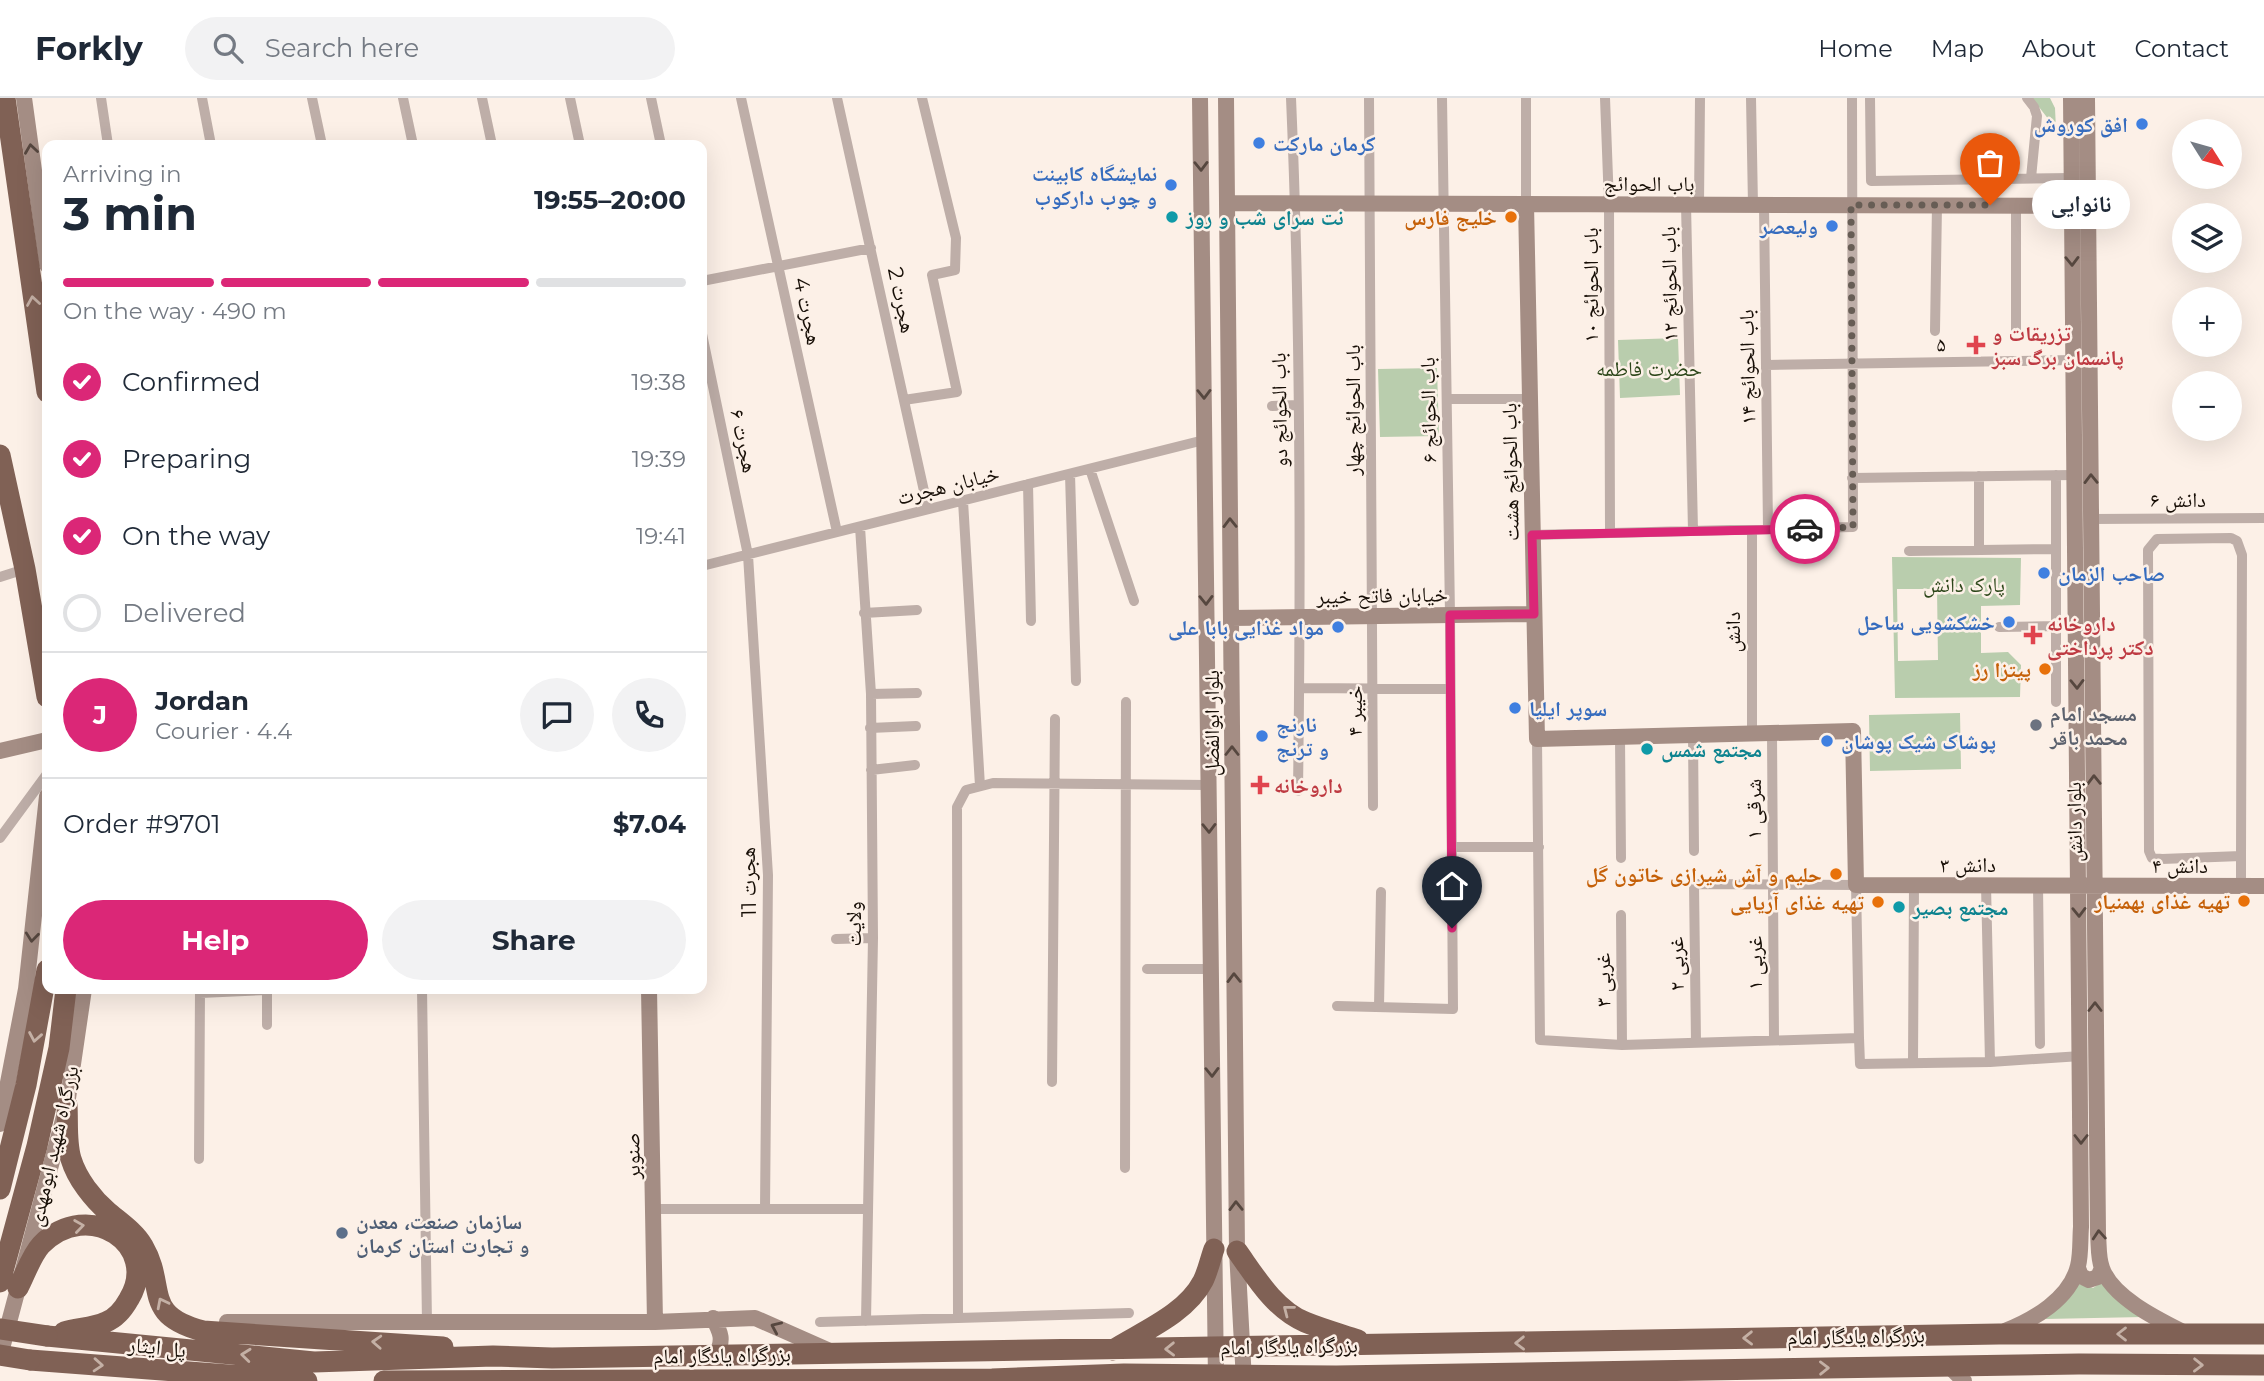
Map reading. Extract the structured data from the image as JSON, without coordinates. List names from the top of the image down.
{
  "streets": {
    "highway": ["بزرگراه شهید ابومهدی", "بزرگراه یادگار امام", "پل ایثار"],
    "street": [
      "باب الحوائج",
      "باب الحوائج ۱۲",
      "باب الحوائج ۱۰",
      "هجرت 2",
      "هجرت 4",
      "۵",
      "باب الحوائج ۱۴",
      "باب الحوائج دو",
      "باب الحوائج چهار",
      "باب الحوائج ۶",
      "هجرت ۶",
      "باب الحوائج هشت",
      "خیابان هجرت",
      "دانش ۶",
      "خیابان فاتح خیبر",
      "دانش",
      "خیبر ۴",
      "بلوار ابوالفضل",
      "۱ شرقی",
      "بلوار دانش",
      "دانش ۳",
      "دانش ۴",
      "هجرت 11",
      "ولایت",
      "۱ غربی",
      "۲ غربی",
      "۳ غربی",
      "صنوبر"
    ]
  },
  "crossings": [
    ["باب الحوائج", "باب الحوائج ۱۲"],
    ["باب الحوائج", "باب الحوائج ۱۰"],
    ["باب الحوائج", "باب الحوائج ۱۴"],
    ["باب الحوائج", "باب الحوائج دو"],
    ["باب الحوائج", "باب الحوائج چهار"],
    ["باب الحوائج", "باب الحوائج ۶"],
    ["باب الحوائج", "باب الحوائج هشت"],
    ["باب الحوائج", "بلوار ابوالفضل"],
    ["باب الحوائج", "بلوار دانش"],
    ["هجرت 2", "خیابان هجرت"],
    ["هجرت 4", "خیابان هجرت"],
    ["۵", "باب الحوائج ۱۴"],
    ["۵", "بلوار دانش"],
    ["باب الحوائج دو", "خیابان فاتح خیبر"],
    ["باب الحوائج چهار", "خیابان فاتح خیبر"],
    ["باب الحوائج چهار", "خیبر ۴"],
    ["باب الحوائج ۶", "خیابان فاتح خیبر"],
    ["هجرت ۶", "خیابان هجرت"],
    ["هجرت ۶", "هجرت 11"],
    ["باب الحوائج هشت", "خیابان فاتح خیبر"],
    ["خیابان هجرت", "بلوار ابوالفضل"],
    ["خیابان هجرت", "هجرت 11"],
    ["خیابان هجرت", "ولایت"],
    ["دانش ۶", "بلوار دانش"],
    ["خیابان فاتح خیبر", "خیبر ۴"],
    ["خیابان فاتح خیبر", "بلوار ابوالفضل"],
    ["بلوار ابوالفضل", "بزرگراه یادگار امام"],
    ["۱ شرقی", "۱ غربی"],
    ["۱ شرقی", "۲ غربی"],
    ["بلوار دانش", "دانش ۳"],
    ["بلوار دانش", "دانش ۴"],
    ["دانش ۳", "دانش ۴"],
    ["۱ غربی", "۲ غربی"],
    ["بزرگراه یادگار امام", "پل ایثار"]
  ],
  "parks": ["حضرت فاطمه", "پارک دانش"],
  "places": {
    "other": [
      "افق کوروش",
      "کرمان مارکت",
      "نمایشگاه کابینت و چوب دارکوب",
      "نانوایی",
      "نت سرای شب و روز",
      "خلیج فارس",
      "ولیعصر",
      "صاحب الزمان",
      "خشکشویی ساحل",
      "مواد غذایی بابا علی",
      "پیتزا رز",
      "سوپر ایلیا",
      "مسجد امام محمد باقر",
      "نارنج و ترنج",
      "پوشاک شیک پوشان",
      "مجتمع شمس",
      "حلیم و آش شیرازی خاتون گل",
      "تهیه غذای بهمنیار",
      "تهیه غذای آریایی",
      "مجتمع بصیر",
      "سازمان صنعت، معدن و تجارت استان کرمان"
    ],
    "health": ["تزریقات و پانسمان برگ سبز", "داروخانه دکتر پرداختی", "داروخانه"]
  },
  "north": "bottom right",
  "page": {
    "header": "Forkly",
    "search": "Search here",
    "nav": [
      "Home",
      "Map",
      "About",
      "Contact"
    ],
    "map_buttons": ["+", "−"],
    "heading": ["3 min", "Arriving in", "19:55–20:00"],
    "panel": [
      "Jordan",
      "Courier · 4.4",
      "Order #9701",
      "$7.04"
    ],
    "bubble": "نانوایی",
    "bar": "On the way · 490 m",
    "list": [
      ["Confirmed", "19:38"],
      ["Preparing", "19:39"],
      ["On the way", "19:41"],
      "Delivered"
    ],
    "round": "J",
    "buttons": ["Help", "Share"]
  }
}
